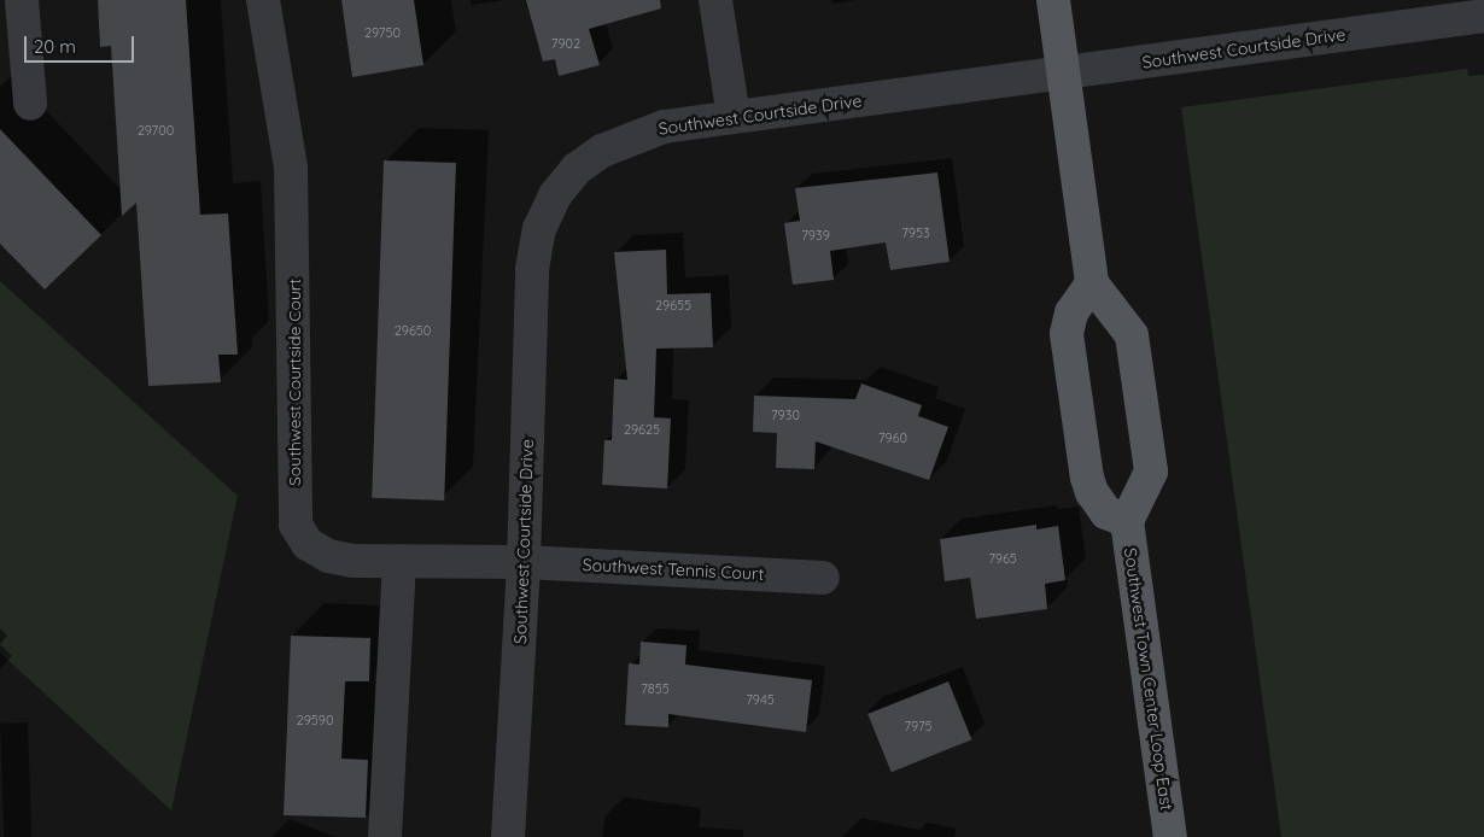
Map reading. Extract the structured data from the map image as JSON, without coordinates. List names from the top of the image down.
{
  "streets": {
    "main road": ["Southwest Town Center Loop East"],
    "street": ["Southwest Courtside Drive", "Southwest Courtside Court", "Southwest Tennis Court"]
  },
  "crossings": [
    ["Southwest Courtside Drive", "Southwest Courtside Court"],
    ["Southwest Courtside Drive", "Southwest Tennis Court"],
    ["Southwest Courtside Court", "Southwest Tennis Court"]
  ],
  "house_numbers": [
    "29750",
    "7902",
    "29700",
    "7953",
    "7939",
    "29655",
    "29650",
    "7930",
    "29625",
    "7960",
    "7965",
    "7855",
    "7945",
    "29590",
    "7975"
  ],
  "scale_bar": "20 m"
}
